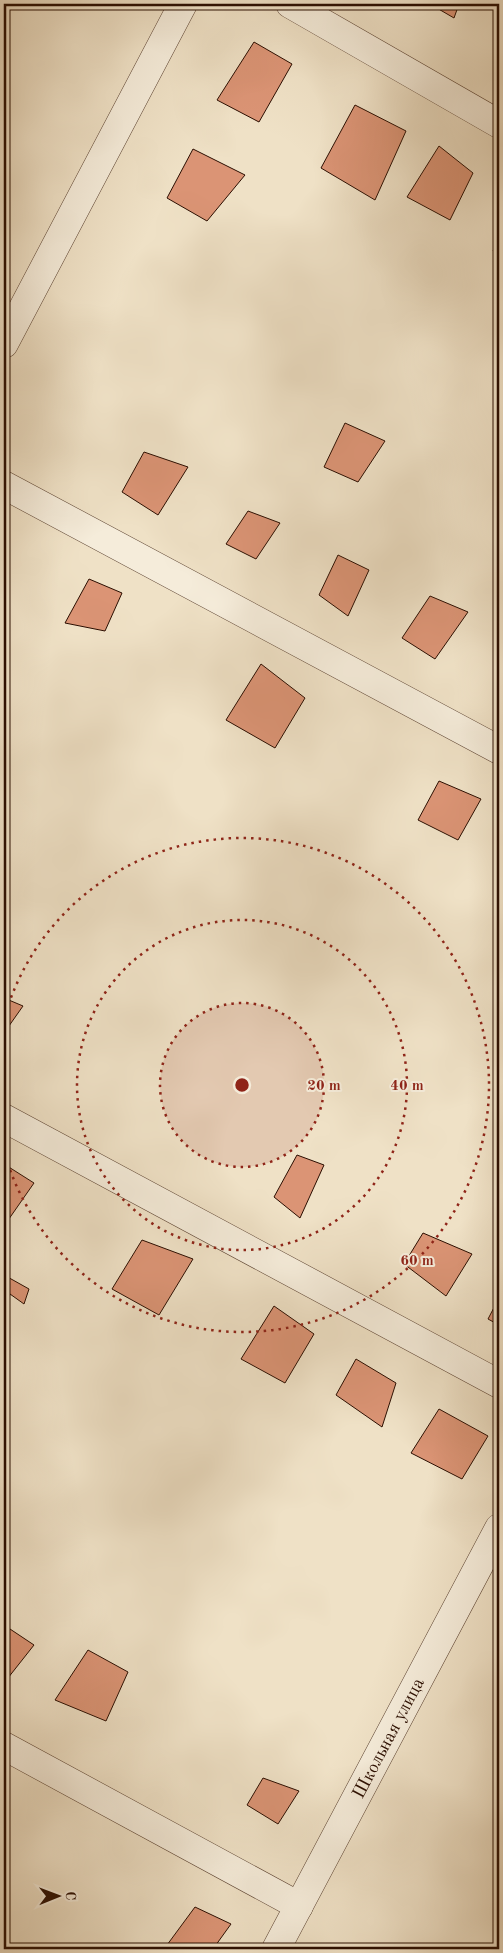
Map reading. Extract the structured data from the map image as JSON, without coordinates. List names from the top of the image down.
{
  "streets": {
    "street": ["Школьная улица"]
  },
  "north": "right",
  "rings": ["20 m", "40 m", "60 m"]
}
